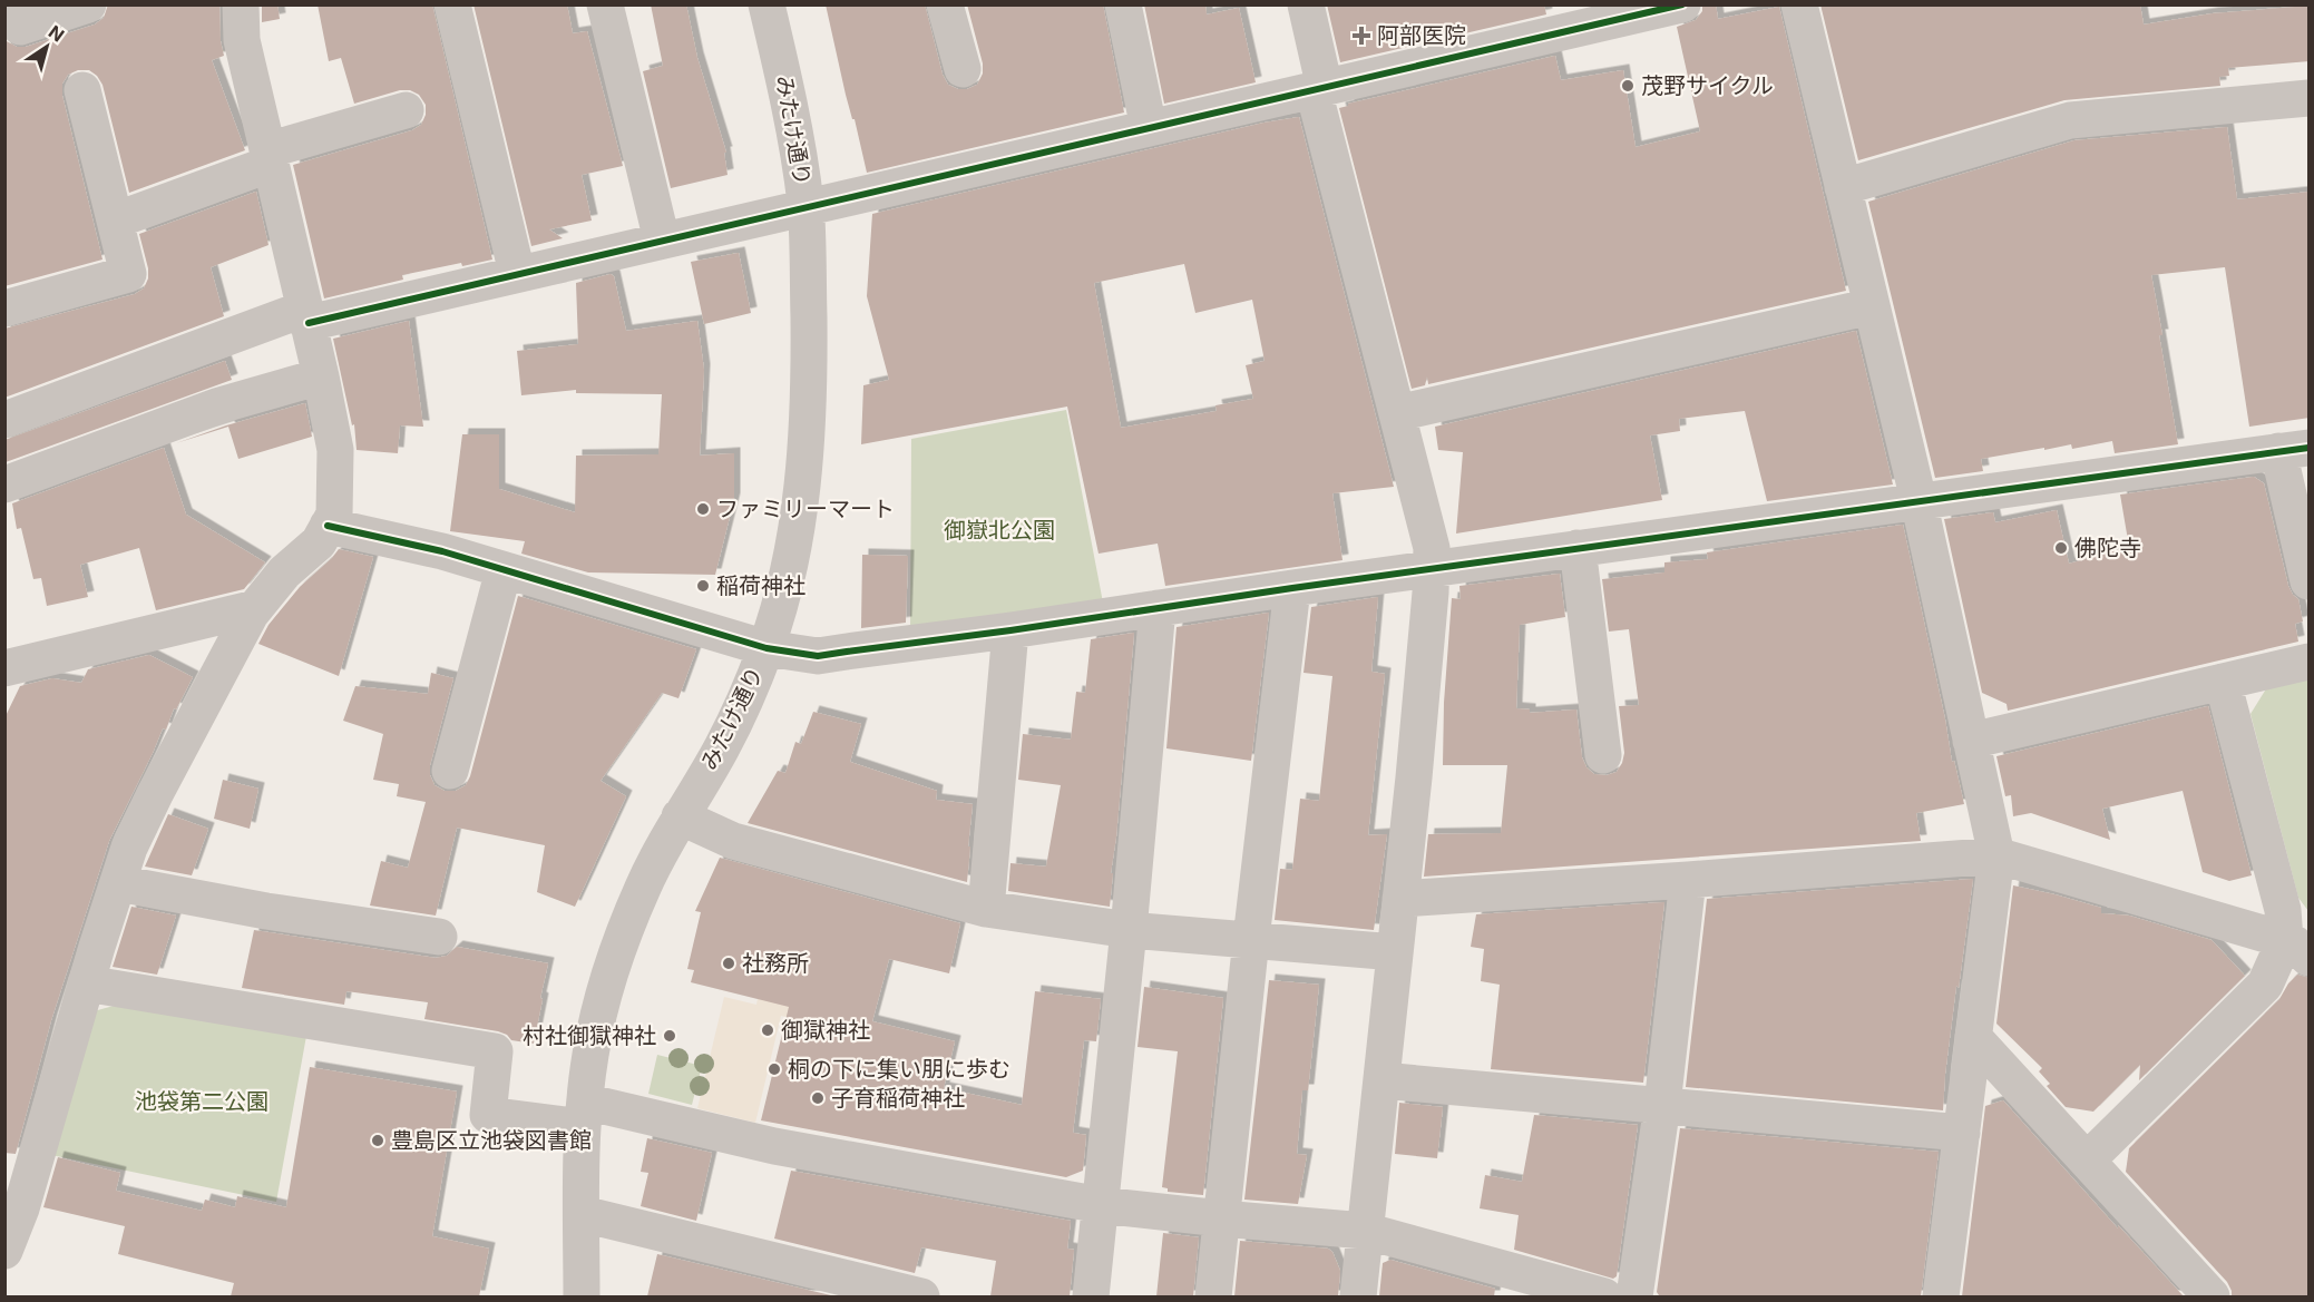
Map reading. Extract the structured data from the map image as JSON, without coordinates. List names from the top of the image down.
{
  "streets": {
    "street": ["みたけ通り"]
  },
  "parks": ["御嶽北公園", "池袋第二公園"],
  "places": {
    "health": ["阿部医院"],
    "other": [
      "茂野サイクル",
      "ファミリーマート",
      "佛陀寺",
      "稲荷神社",
      "社務所",
      "御獄神社",
      "村社御獄神社",
      "桐の下に集い朋に歩む",
      "子育稲荷神社",
      "豊島区立池袋図書館"
    ]
  },
  "north": "top right"
}
